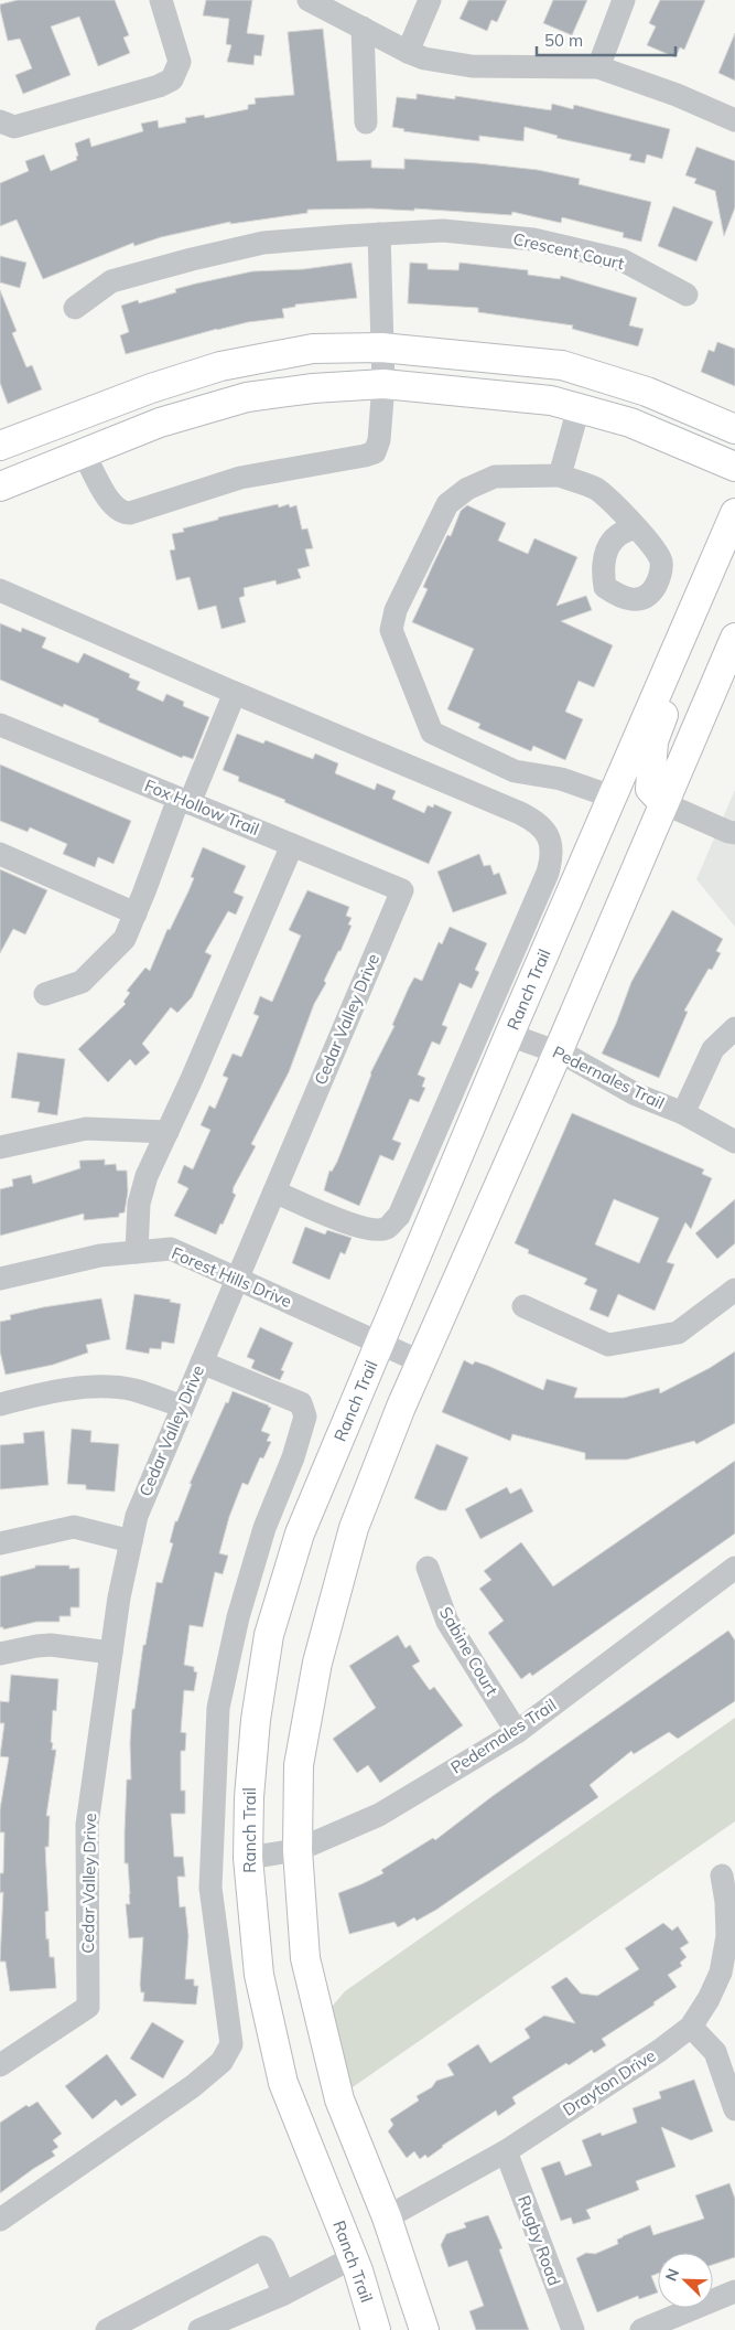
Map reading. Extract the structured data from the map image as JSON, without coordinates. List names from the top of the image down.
{
  "streets": {
    "main road": ["Ranch Trail"],
    "street": [
      "Crescent Court",
      "Fox Hollow Trail",
      "Cedar Valley Drive",
      "Pedernales Trail",
      "Forest Hills Drive",
      "Sabine Court",
      "Drayton Drive",
      "Rugby Road"
    ]
  },
  "crossings": [
    ["Fox Hollow Trail", "Cedar Valley Drive"],
    ["Ranch Trail", "Pedernales Trail"],
    ["Ranch Trail", "Forest Hills Drive"],
    ["Cedar Valley Drive", "Forest Hills Drive"],
    ["Pedernales Trail", "Sabine Court"],
    ["Drayton Drive", "Rugby Road"]
  ],
  "scale_bar": "50 m",
  "north": "top left"
}
